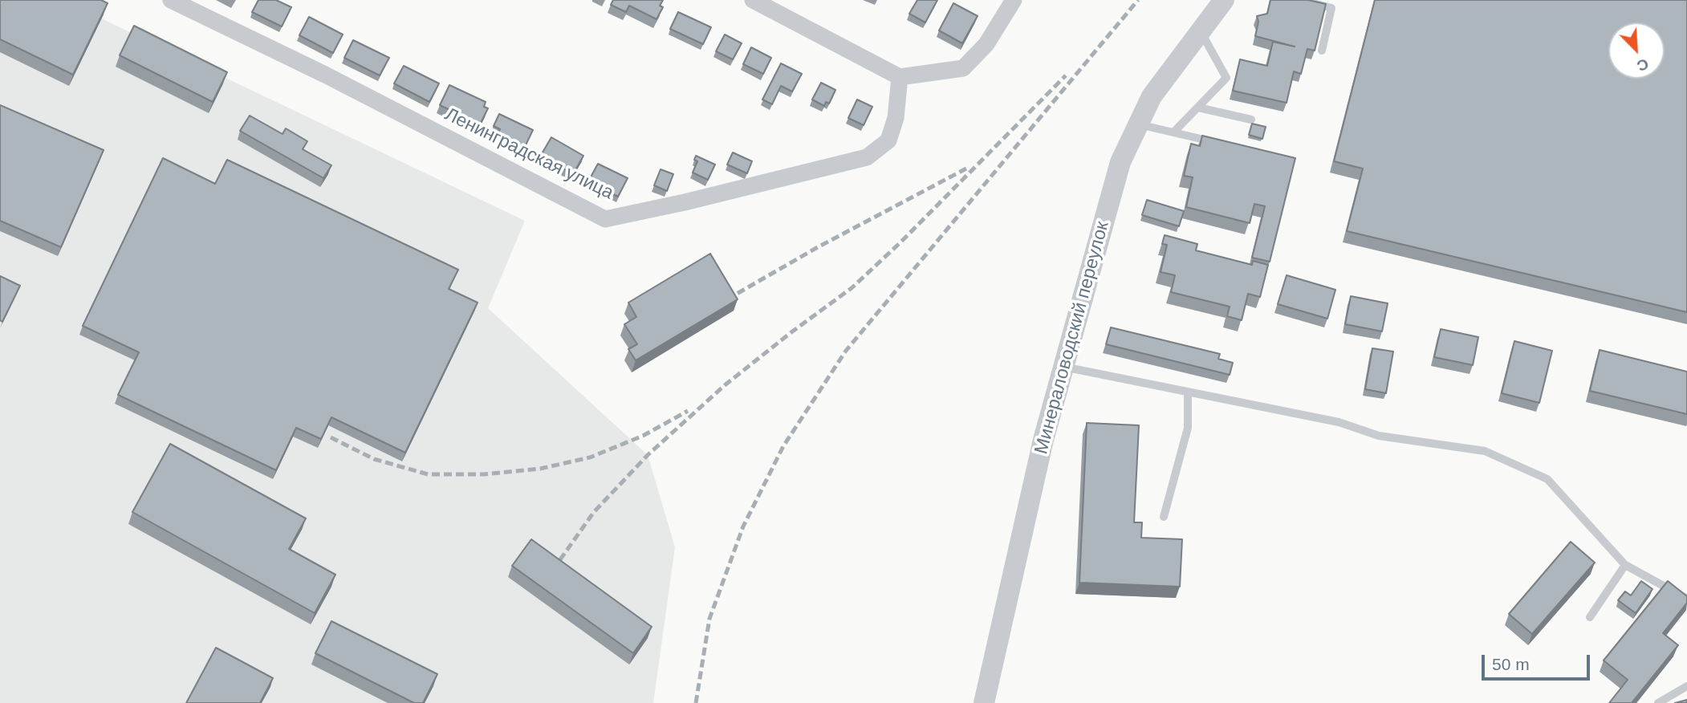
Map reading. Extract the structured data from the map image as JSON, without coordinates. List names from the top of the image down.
{
  "streets": {
    "street": ["Ленинградская улица", "Минераловодский переулок"]
  },
  "scale_bar": "50 m",
  "north": "bottom right"
}
